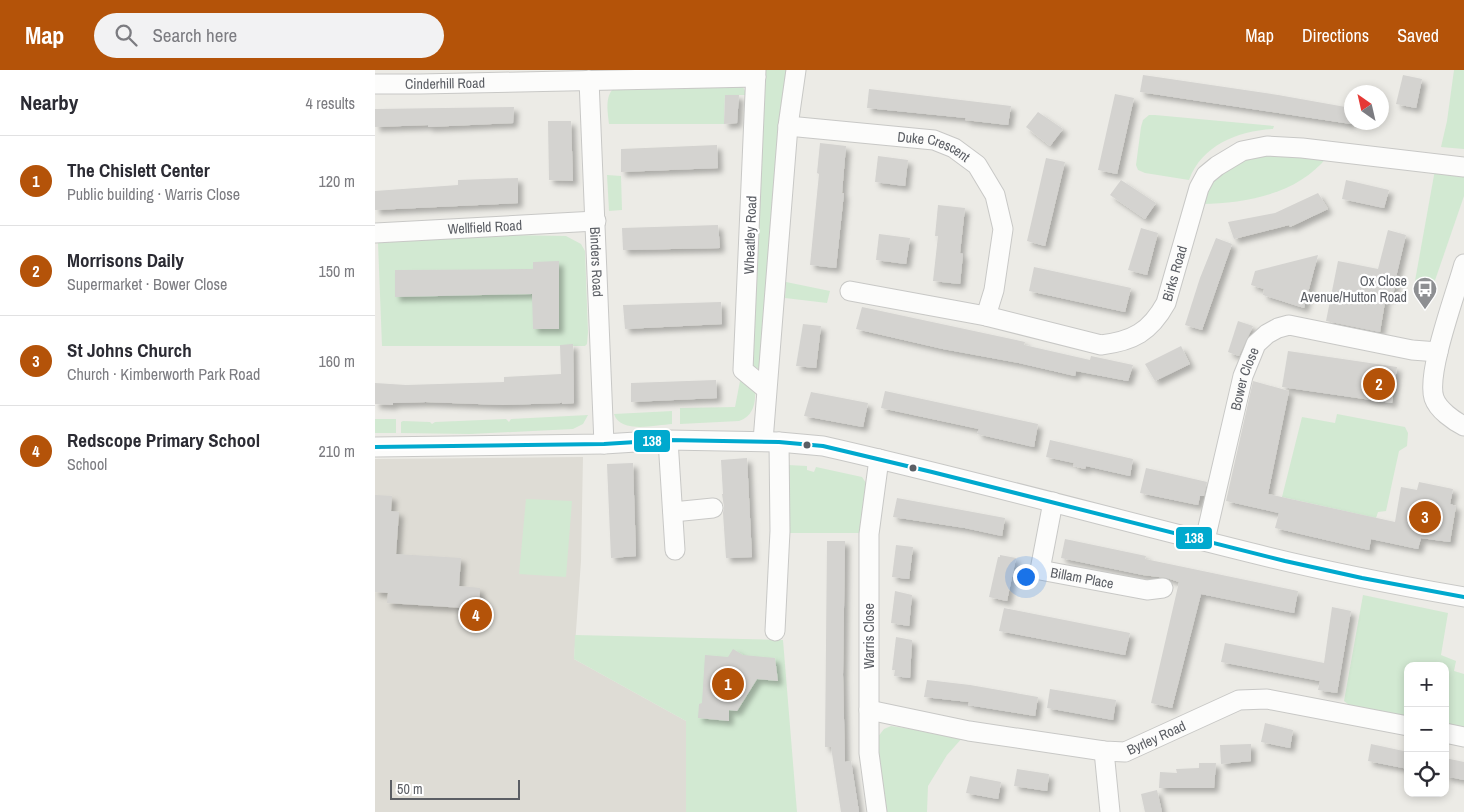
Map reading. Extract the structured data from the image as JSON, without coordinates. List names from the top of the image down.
{
  "streets": {
    "street": [
      "Cinderhill Road",
      "Duke Crescent",
      "Wellfield Road",
      "Wheatley Road",
      "Binders Road",
      "Birks Road",
      "Bower Close",
      "Billam Place",
      "Warris Close",
      "Byrley Road"
    ]
  },
  "crossings": [
    ["Cinderhill Road", "Wheatley Road"],
    ["Cinderhill Road", "Binders Road"],
    ["Duke Crescent", "Wheatley Road"],
    ["Duke Crescent", "Birks Road"],
    ["Wellfield Road", "Binders Road"],
    ["Warris Close", "Byrley Road"]
  ],
  "places": {
    "bus stop": ["Ox Close Avenue/Hutton Road"]
  },
  "lines": ["transit line 138"],
  "scale_bar": "50 m",
  "north": "top left",
  "page": {
    "header": "Map",
    "search": "Search here",
    "nav": ["Map", "Directions", "Saved"],
    "heading": ["Nearby", "4 results"],
    "list": [
      {
        "mark": "1",
        "name": "The Chislett Center",
        "note": "Public building · Warris Close",
        "value": "120 m"
      },
      {
        "mark": "2",
        "name": "Morrisons Daily",
        "note": "Supermarket · Bower Close",
        "value": "150 m"
      },
      {
        "mark": "3",
        "name": "St Johns Church",
        "note": "Church · Kimberworth Park Road",
        "value": "160 m"
      },
      {
        "mark": "4",
        "name": "Redscope Primary School",
        "note": "School",
        "value": "210 m"
      }
    ],
    "pins": [
      "2",
      "3",
      "4",
      "1"
    ],
    "map_buttons": ["+", "−"],
    "scale": "50 m"
  }
}
